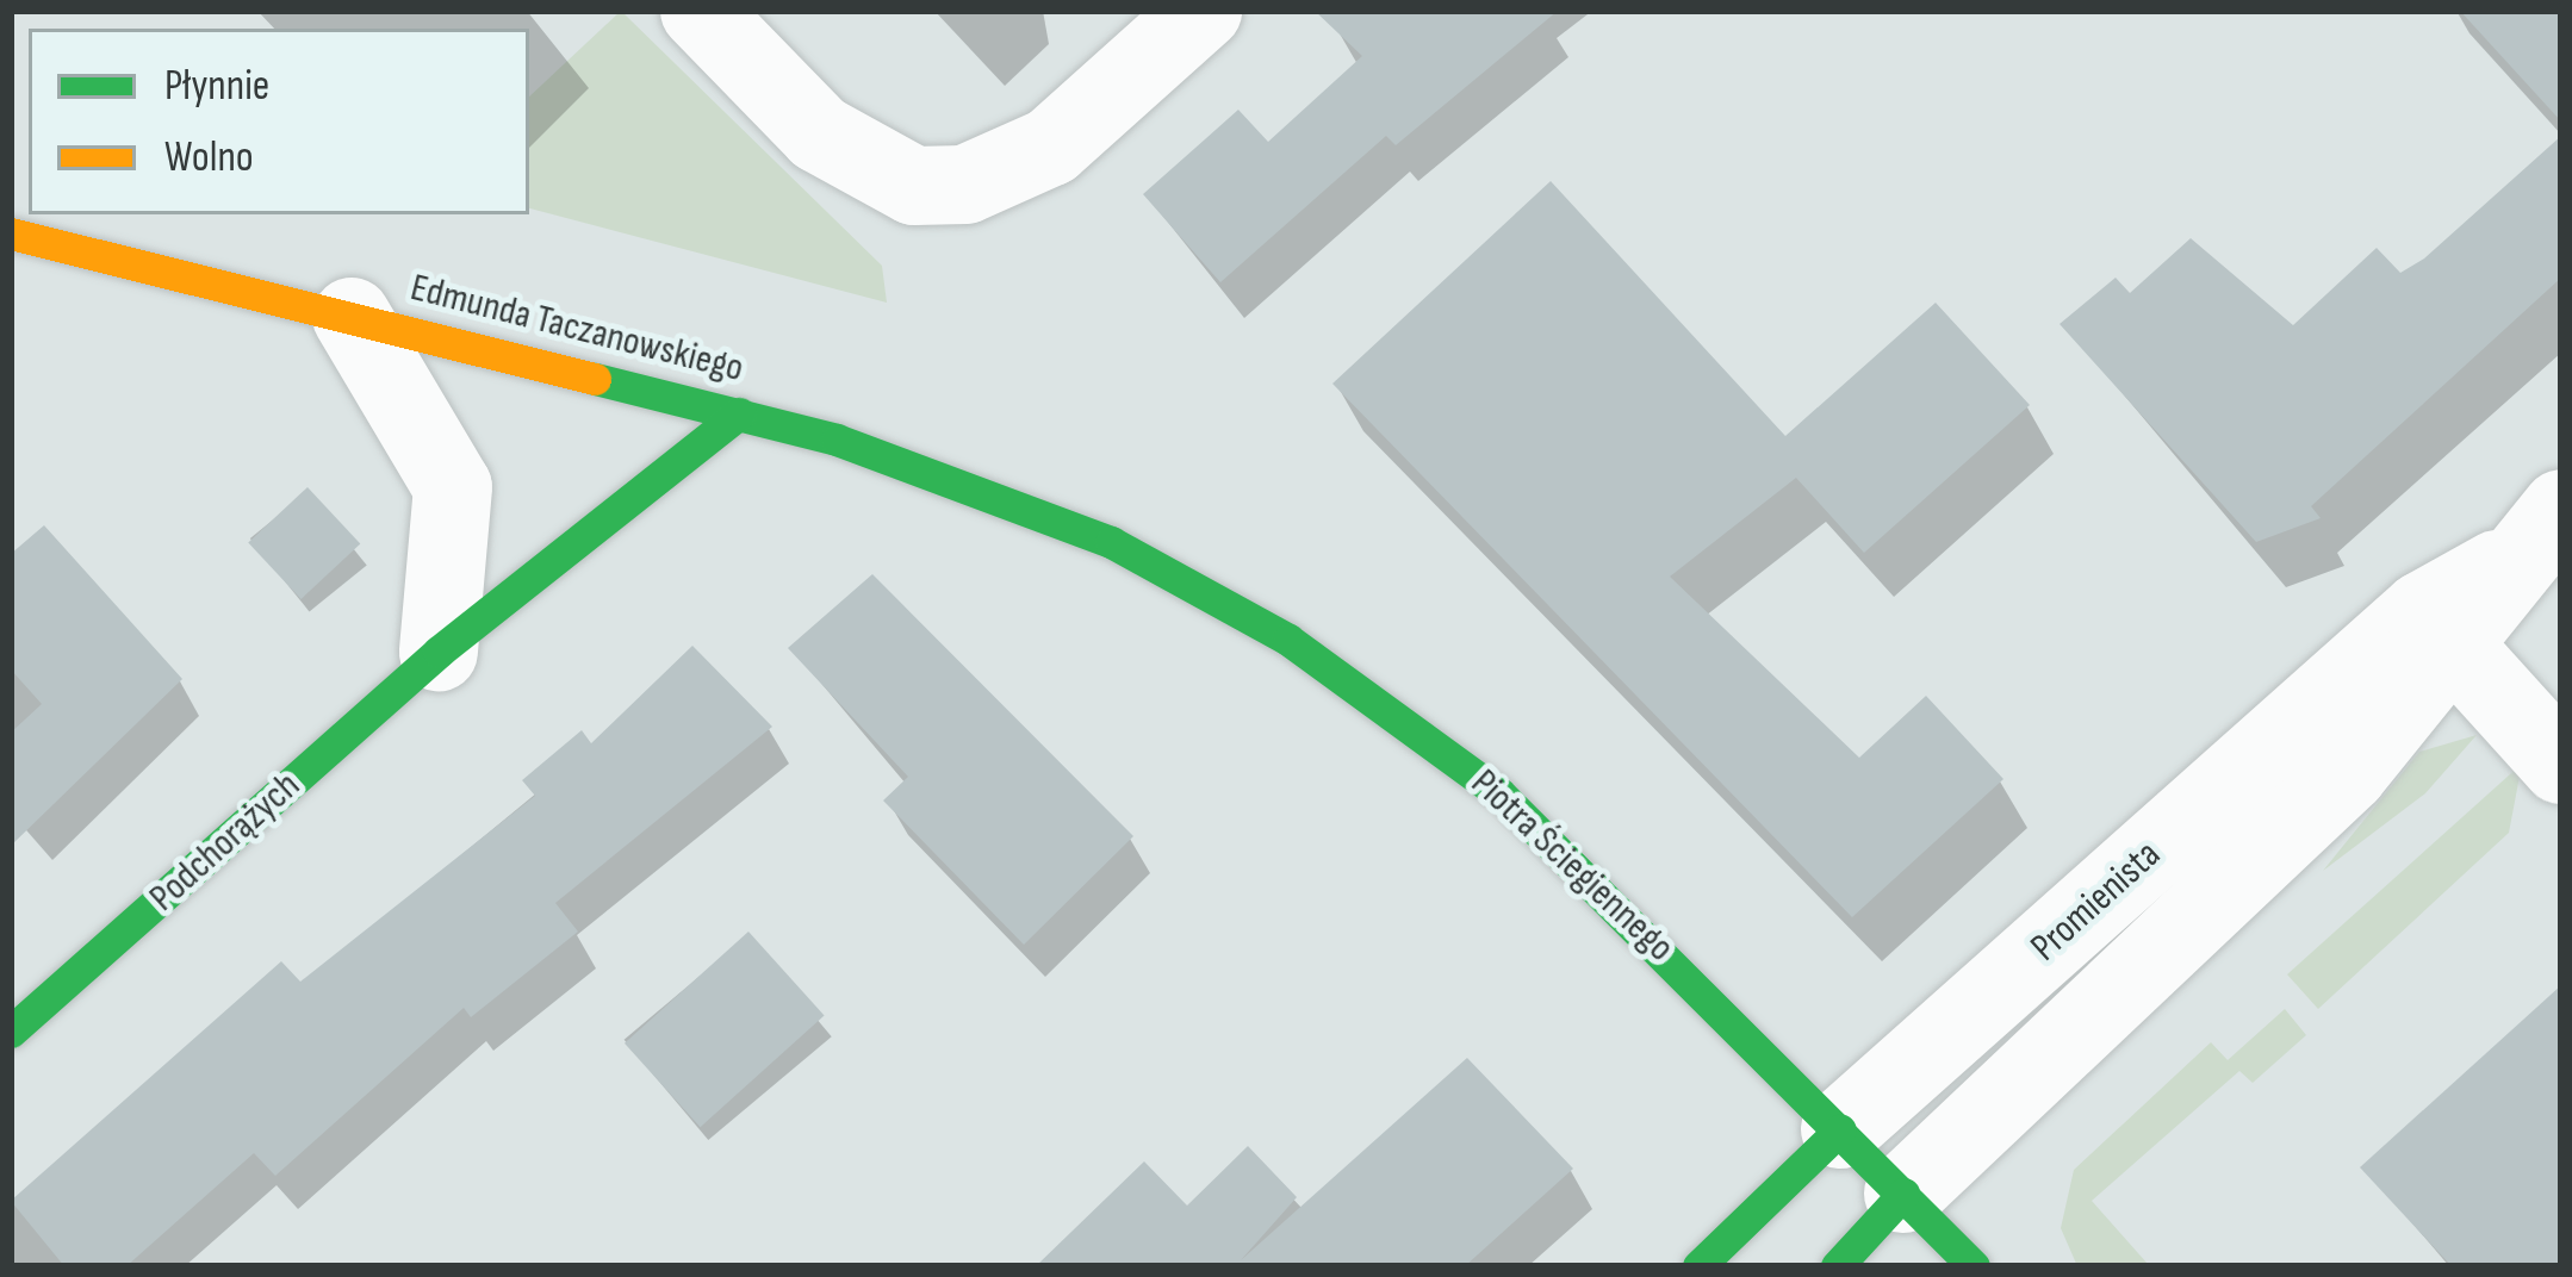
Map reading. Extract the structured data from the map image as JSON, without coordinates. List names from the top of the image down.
{
  "streets": {
    "street": [
      "Edmunda Taczanowskiego",
      "Podchorążych",
      "Piotra Ściegiennego",
      "Promienista"
    ]
  },
  "crossings": [
    ["Edmunda Taczanowskiego", "Podchorążych"],
    ["Edmunda Taczanowskiego", "Piotra Ściegiennego"],
    ["Piotra Ściegiennego", "Promienista"]
  ],
  "legend": ["Płynnie", "Wolno"]
}
